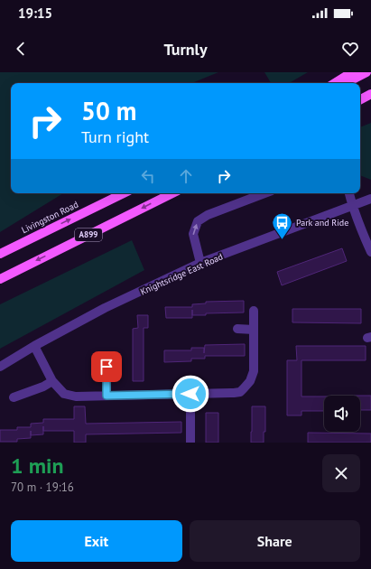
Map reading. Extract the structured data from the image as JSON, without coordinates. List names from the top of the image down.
{
  "streets": {
    "main road": ["Livingston Road", "A899"],
    "street": ["Knightsridge East Road"]
  },
  "places": {
    "bus stop": ["Park and Ride"]
  },
  "page": {
    "status": "19:15",
    "header": "Turnly",
    "turn": ["50 m", "Turn right"],
    "heading": ["1 min", "70 m · 19:16"],
    "buttons": ["Exit", "Share"]
  }
}
